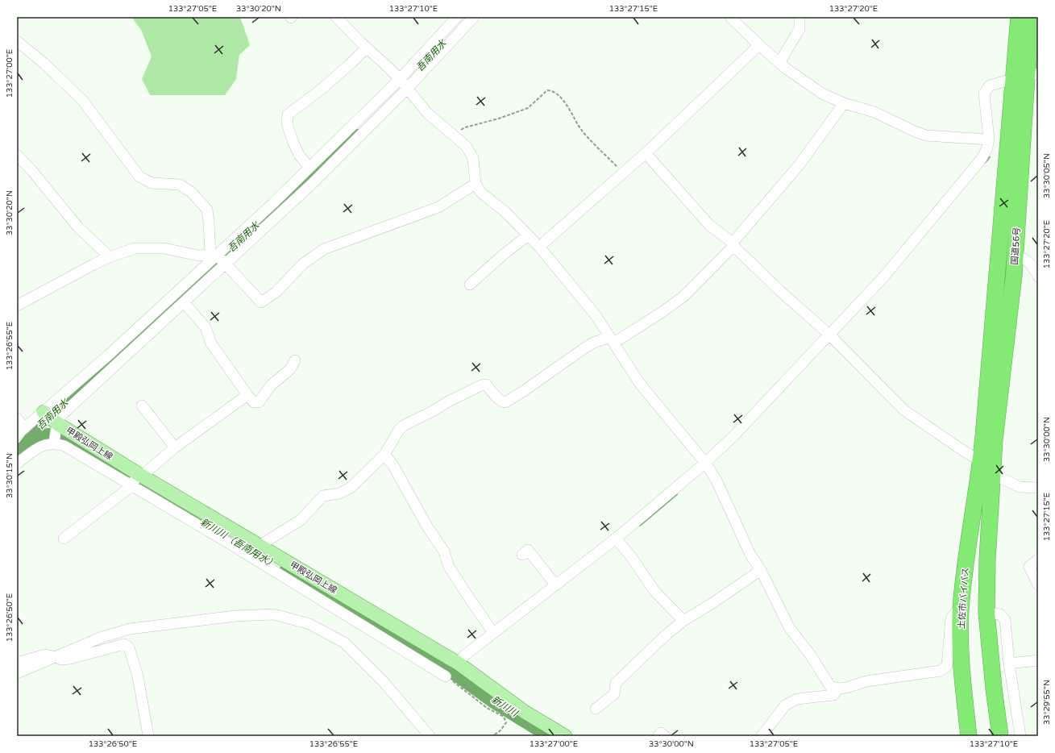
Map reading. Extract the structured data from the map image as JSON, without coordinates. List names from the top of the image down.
{
  "streets": {
    "highway": ["国道56号", "土佐市バイパス"],
    "main road": ["甲殿弘岡上線"]
  },
  "crossings": [
    ["国道56号", "土佐市バイパス"]
  ],
  "water": ["吾南用水", "新川川（吾南用水）", "新川川"],
  "coordinates": [
    "133°27'05\"E",
    "33°30'20\"N",
    "133°27'10\"E",
    "133°27'15\"E",
    "133°27'20\"E",
    "133°27'00\"E",
    "33°30'05\"N",
    "133°26'55\"E",
    "33°30'00\"N",
    "33°30'15\"N",
    "133°26'50\"E",
    "33°29'55\"N"
  ]
}
